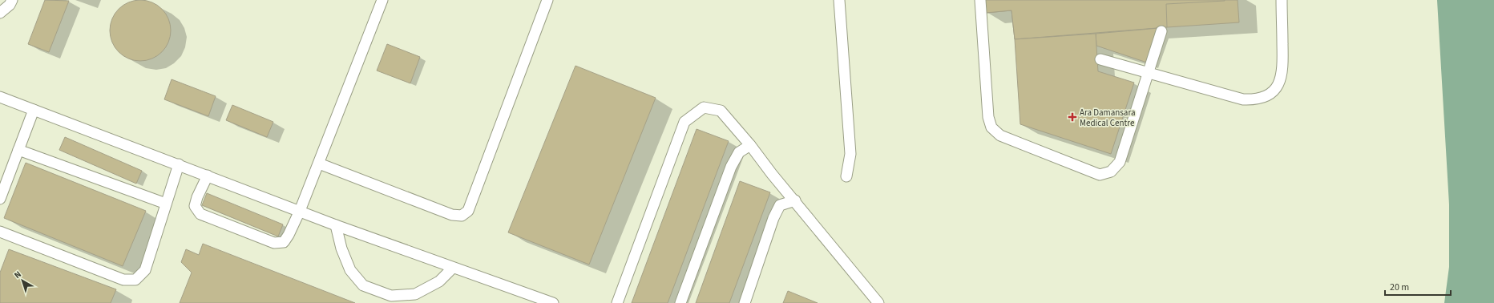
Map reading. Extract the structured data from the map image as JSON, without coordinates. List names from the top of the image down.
{
  "places": {
    "health": ["Ara Damansara Medical Centre"]
  },
  "scale_bar": "20 m",
  "north": "top left"
}
